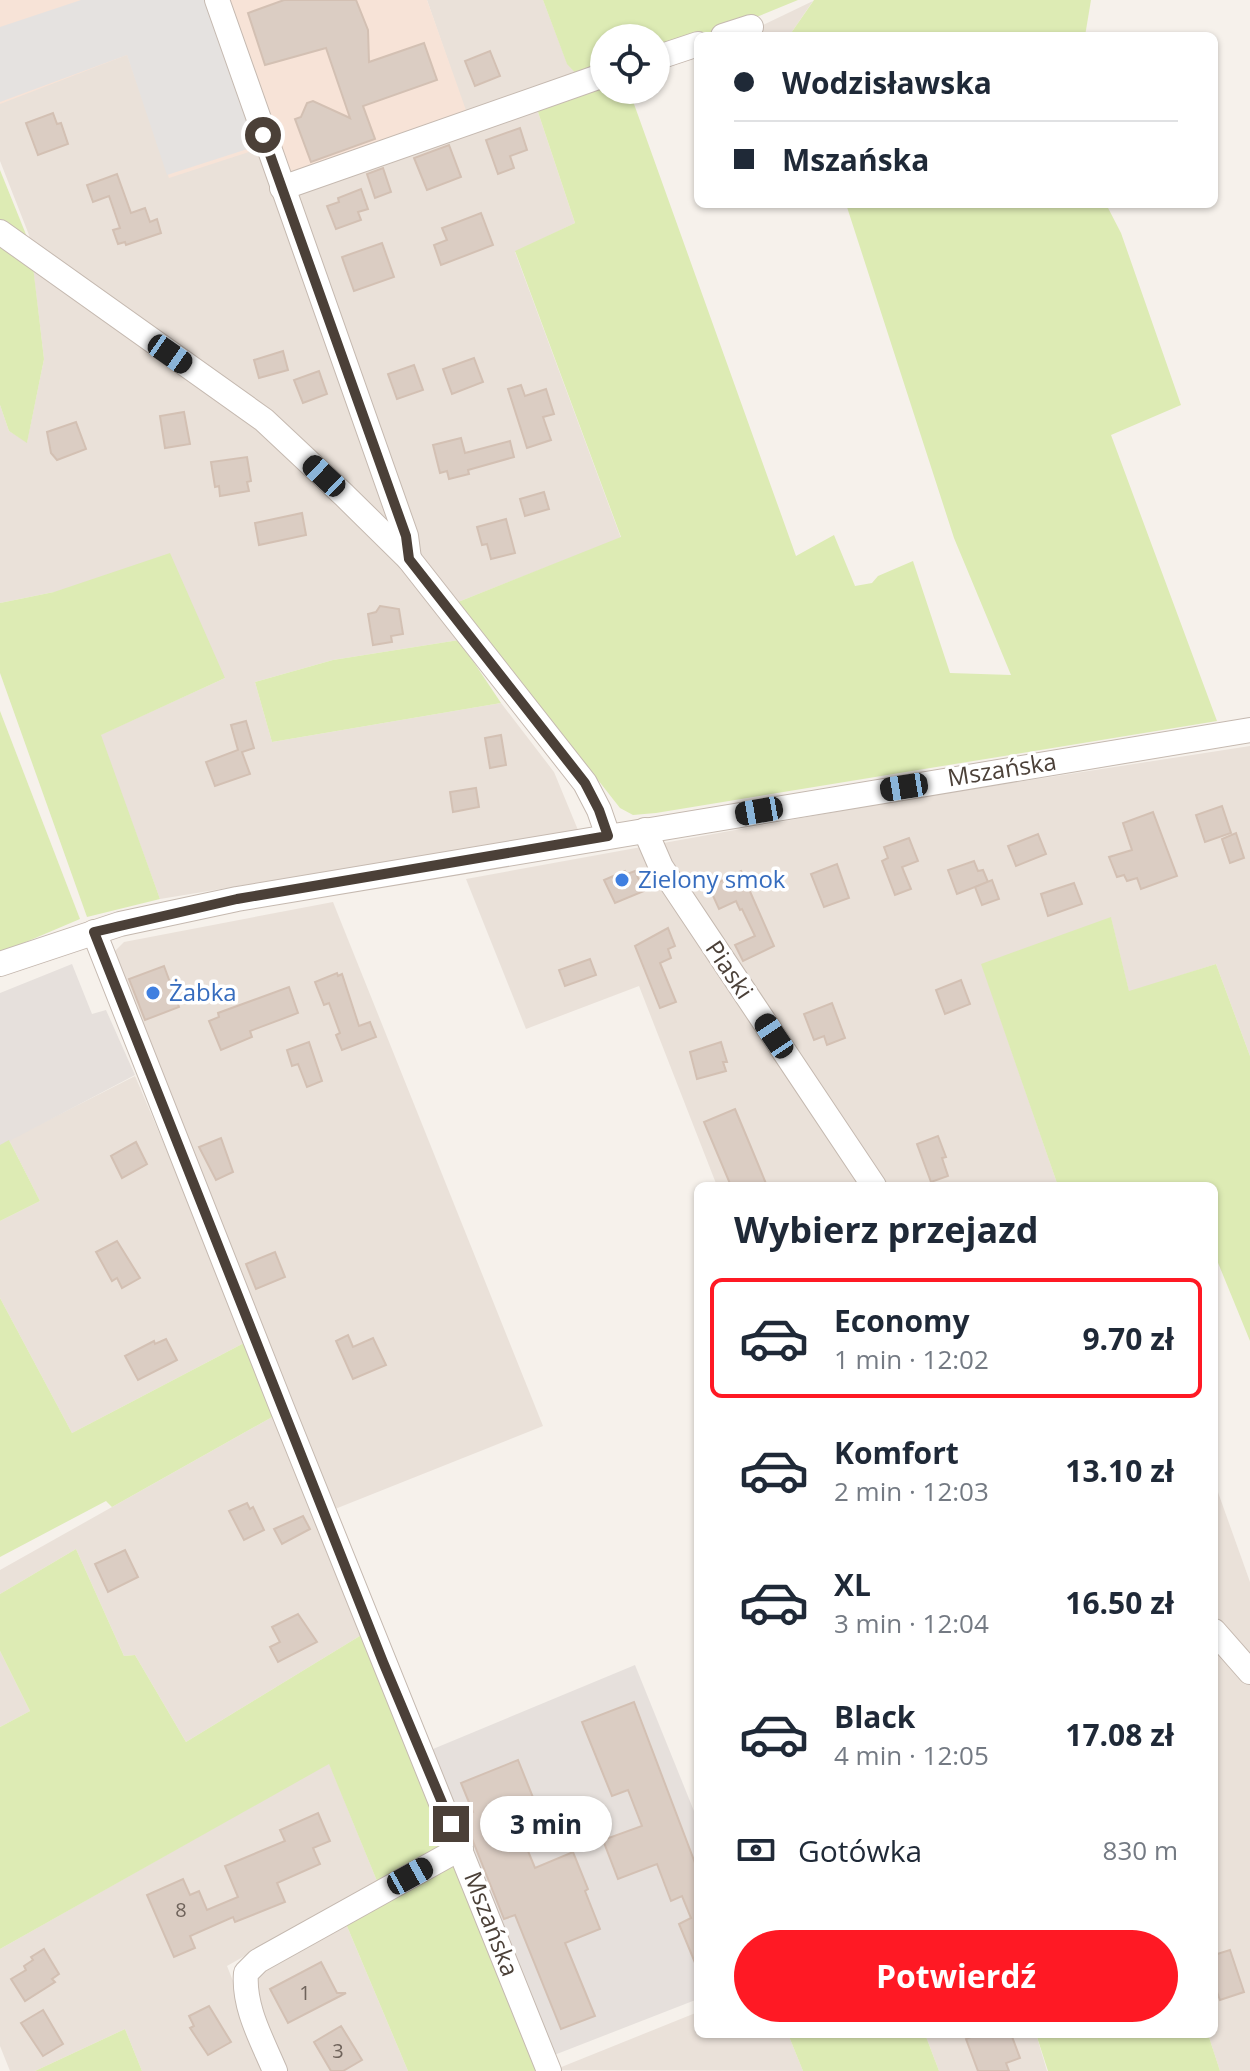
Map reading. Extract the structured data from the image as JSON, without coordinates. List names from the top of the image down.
{
  "streets": {
    "street": ["Mszańska", "Piaski"]
  },
  "crossings": [
    ["Mszańska", "Piaski"]
  ],
  "places": ["Zielony smok", "Żabka"],
  "house_numbers": ["8", "1", "3"],
  "page": {
    "banner": ["Wodzisławska", "Mszańska"],
    "heading": "Wybierz przejazd",
    "list": [
      {
        "name": "Economy",
        "note": "1 min · 12:02",
        "value": "9.70 zł"
      },
      {
        "name": "Komfort",
        "note": "2 min · 12:03",
        "value": "13.10 zł"
      },
      {
        "name": "XL",
        "note": "3 min · 12:04",
        "value": "16.50 zł"
      },
      {
        "name": "Black",
        "note": "4 min · 12:05",
        "value": "17.08 zł"
      }
    ],
    "bubble": "3 min",
    "pay": ["Gotówka", "830 m"],
    "buttons": "Potwierdź"
  }
}
